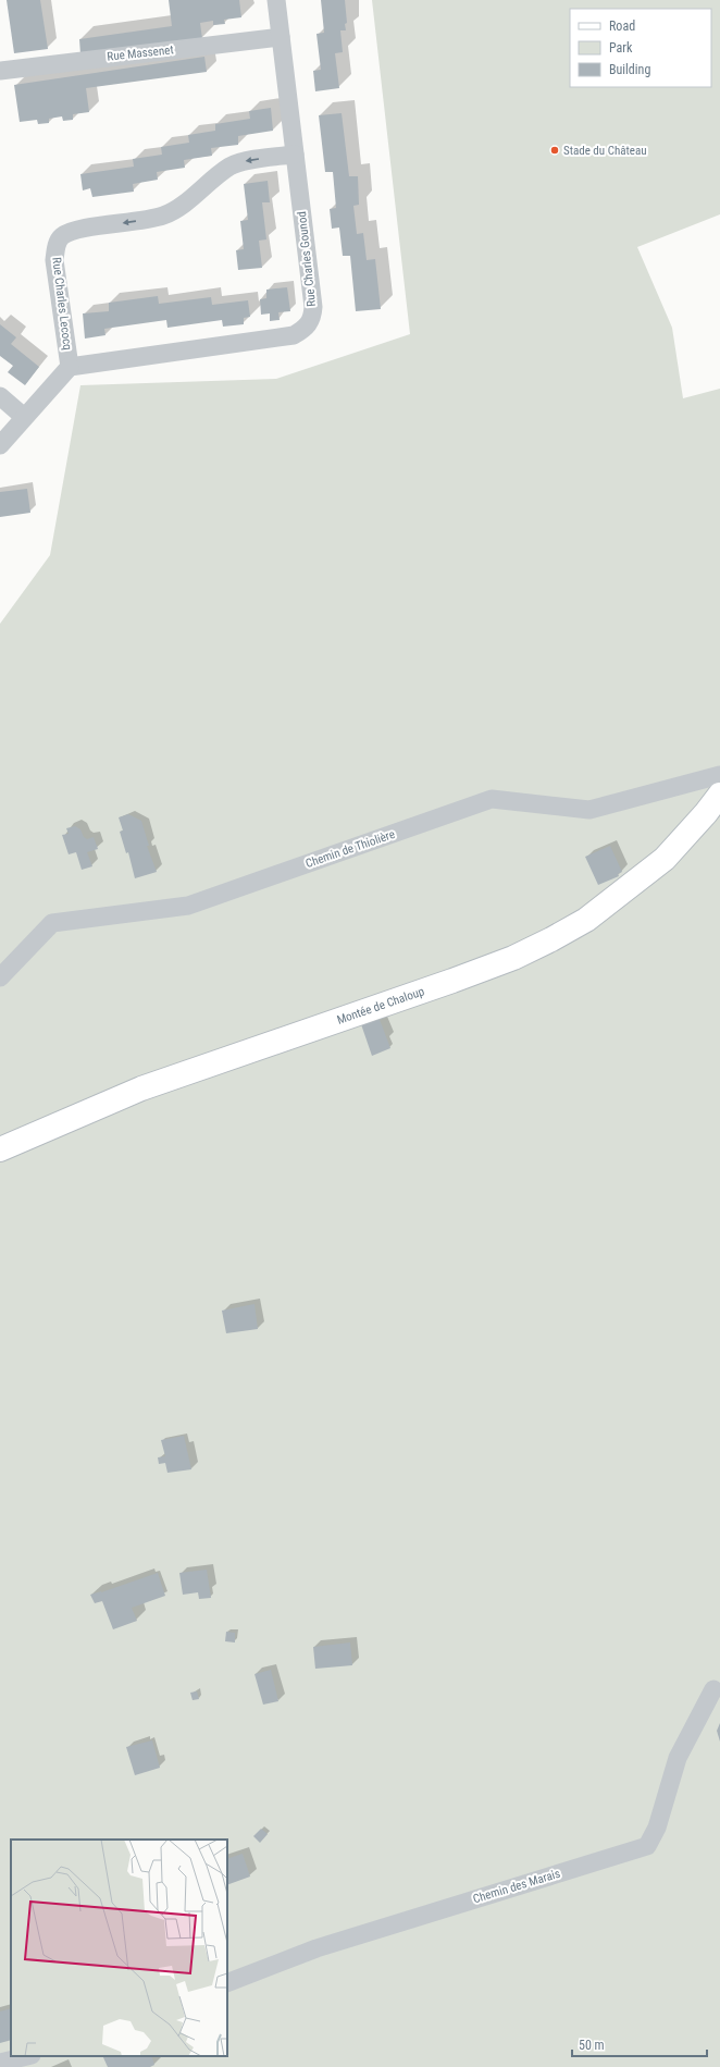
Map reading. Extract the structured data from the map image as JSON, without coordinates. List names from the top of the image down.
{
  "streets": {
    "main road": ["Montée de Chaloup"],
    "street": [
      "Rue Massenet",
      "Rue Charles Gounod",
      "Rue Charles Lecocq",
      "Chemin de Thiolière",
      "Chemin des Marais"
    ]
  },
  "crossings": [
    ["Rue Massenet", "Rue Charles Gounod"],
    ["Rue Charles Gounod", "Rue Charles Lecocq"]
  ],
  "one_way": ["Rue Charles Lecocq"],
  "places": ["Stade du Château"],
  "legend": ["Road", "Park", "Building"],
  "scale_bar": "50 m"
}
